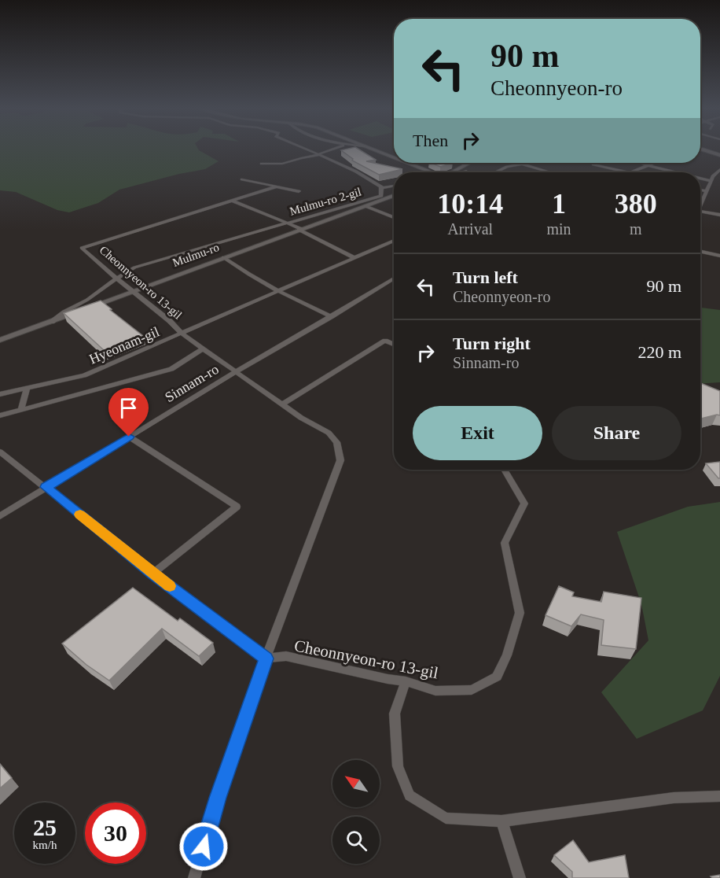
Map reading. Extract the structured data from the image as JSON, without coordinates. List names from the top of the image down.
{
  "streets": {
    "main road": ["Mulmu-ro"],
    "street": [
      "Mulmu-ro 2-gil",
      "Cheonnyeon-ro 13-gil",
      "Hyeonam-gil",
      "Sinnam-ro"
    ]
  },
  "crossings": [
    ["Mulmu-ro 2-gil", "Mulmu-ro"],
    ["Mulmu-ro 2-gil", "Cheonnyeon-ro 13-gil"],
    ["Mulmu-ro", "Cheonnyeon-ro 13-gil"],
    ["Cheonnyeon-ro 13-gil", "Hyeonam-gil"],
    ["Cheonnyeon-ro 13-gil", "Sinnam-ro"]
  ],
  "north": "top left",
  "page": {
    "turn": ["90 m", "Cheonnyeon-ro"],
    "then": "Then",
    "eta": [
      "10:14",
      "Arrival",
      "1",
      "min",
      "380",
      "m"
    ],
    "list": [
      {
        "name": "Turn left",
        "note": "Cheonnyeon-ro",
        "value": "90 m"
      },
      {
        "name": "Turn right",
        "note": "Sinnam-ro",
        "value": "220 m"
      }
    ],
    "buttons": ["Exit", "Share"],
    "speed": "25 km/h",
    "limit": "30"
  }
}
